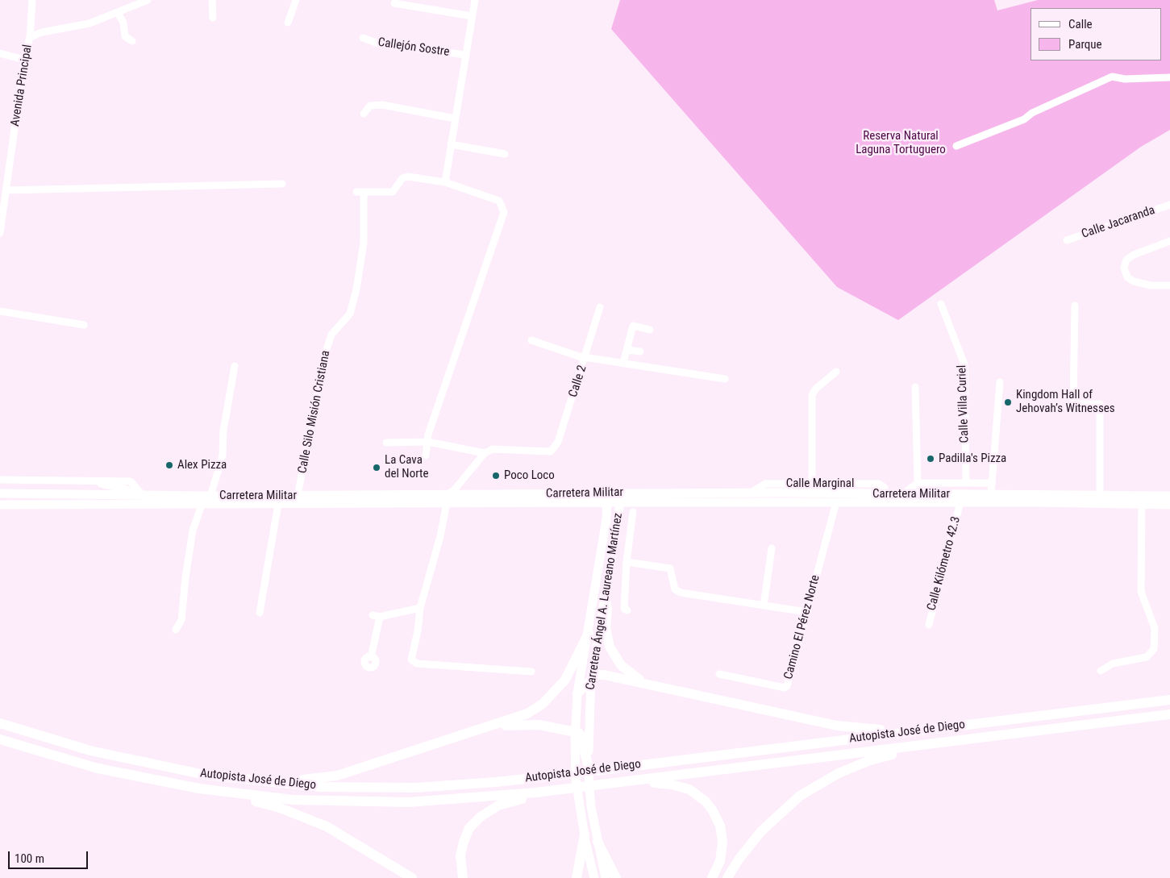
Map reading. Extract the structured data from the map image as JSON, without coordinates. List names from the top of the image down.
{
  "streets": {
    "highway": ["Autopista José de Diego"],
    "main road": ["Carretera Militar", "Carretera Ángel A. Laureano Martínez"],
    "street": [
      "Callejón Sostre",
      "Avenida Principal",
      "Calle Jacaranda",
      "Calle 2",
      "Calle Villa Curiel",
      "Calle Silo Misión Cristiana",
      "Calle Marginal",
      "Calle Kilómetro 42.3",
      "Camino El Pérez Norte"
    ]
  },
  "crossings": [
    ["Calle Silo Misión Cristiana", "Carretera Militar"],
    ["Calle Marginal", "Carretera Militar"],
    ["Carretera Militar", "Calle Kilómetro 42.3"],
    ["Carretera Militar", "Carretera Ángel A. Laureano Martínez"],
    ["Carretera Militar", "Camino El Pérez Norte"]
  ],
  "parks": ["Reserva Natural Laguna Tortuguero"],
  "places": [
    "Kingdom Hall of Jehovah’s Witnesses",
    "Padilla's Pizza",
    "Alex Pizza",
    "La Cava del Norte",
    "Poco Loco"
  ],
  "legend": ["Calle", "Parque"],
  "scale_bar": "100 m"
}
